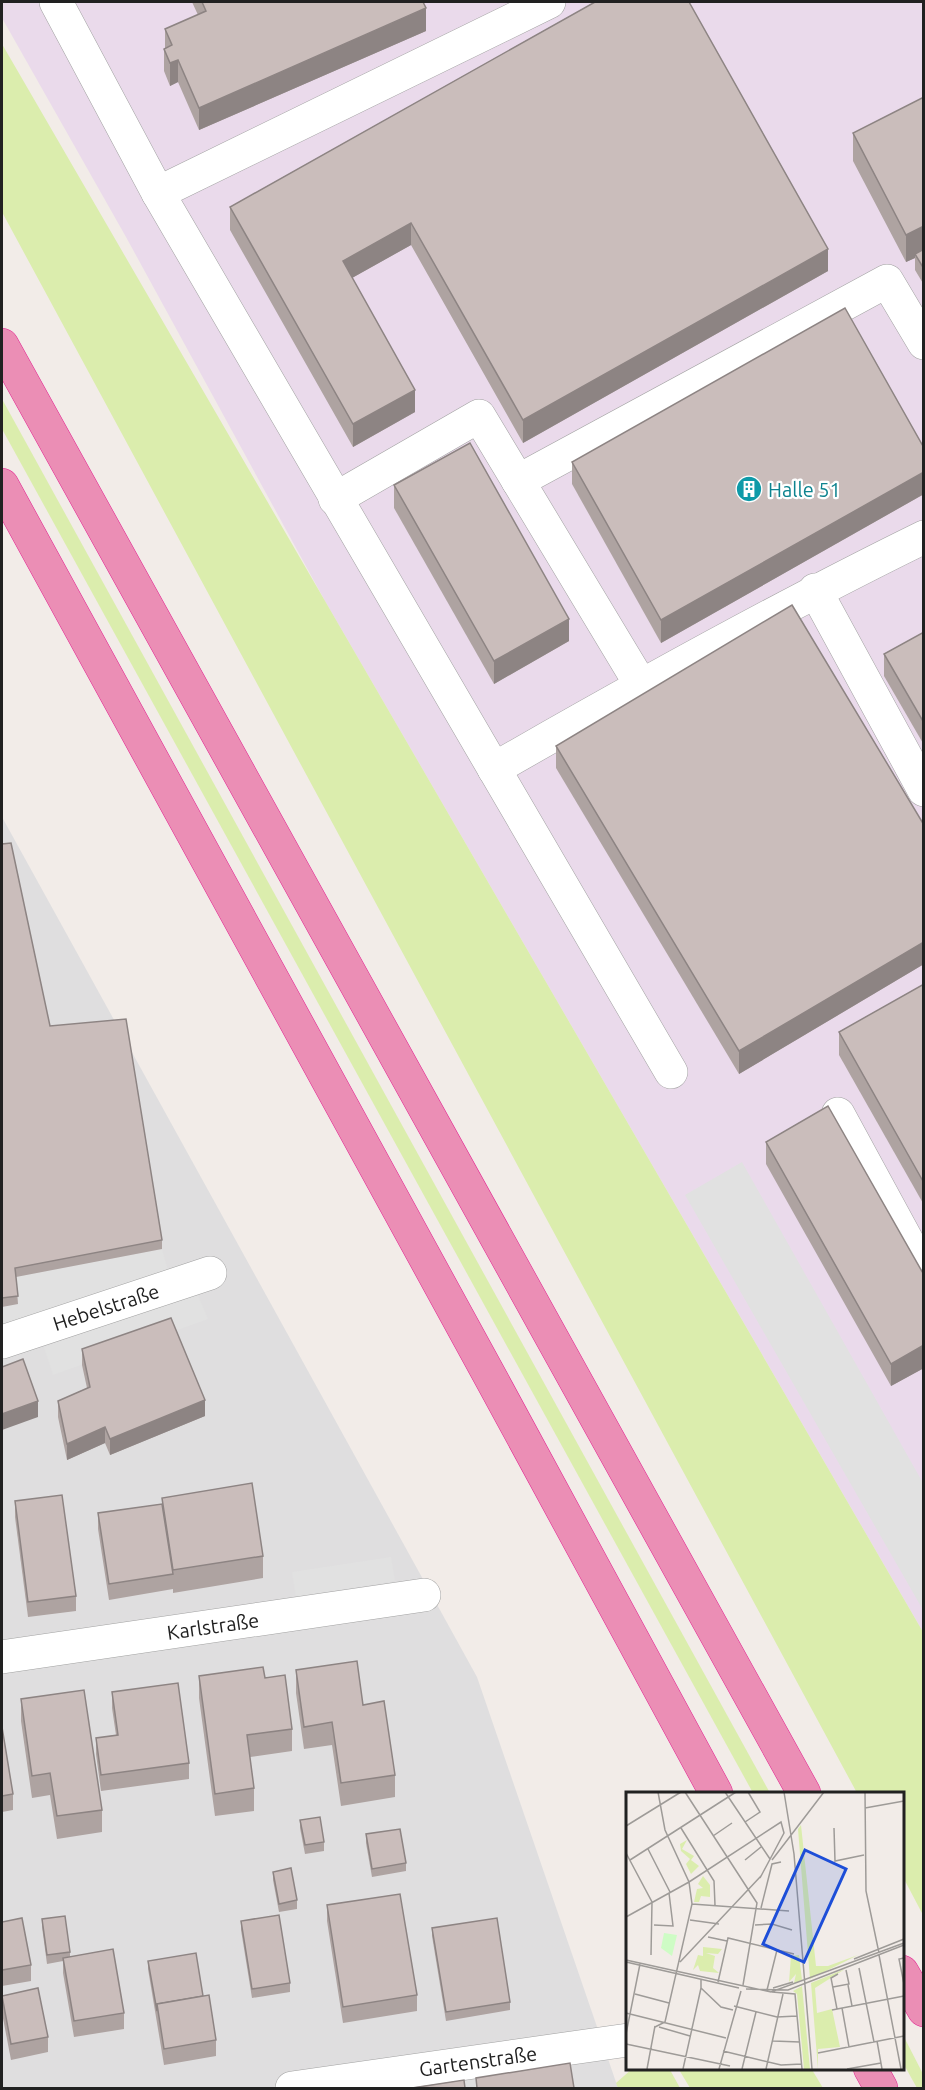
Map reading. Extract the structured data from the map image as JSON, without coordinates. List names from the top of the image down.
{
  "streets": {
    "street": ["Hebelstraße", "Karlstraße", "Gartenstraße"]
  },
  "places": {
    "building": ["Halle 51"]
  }
}
